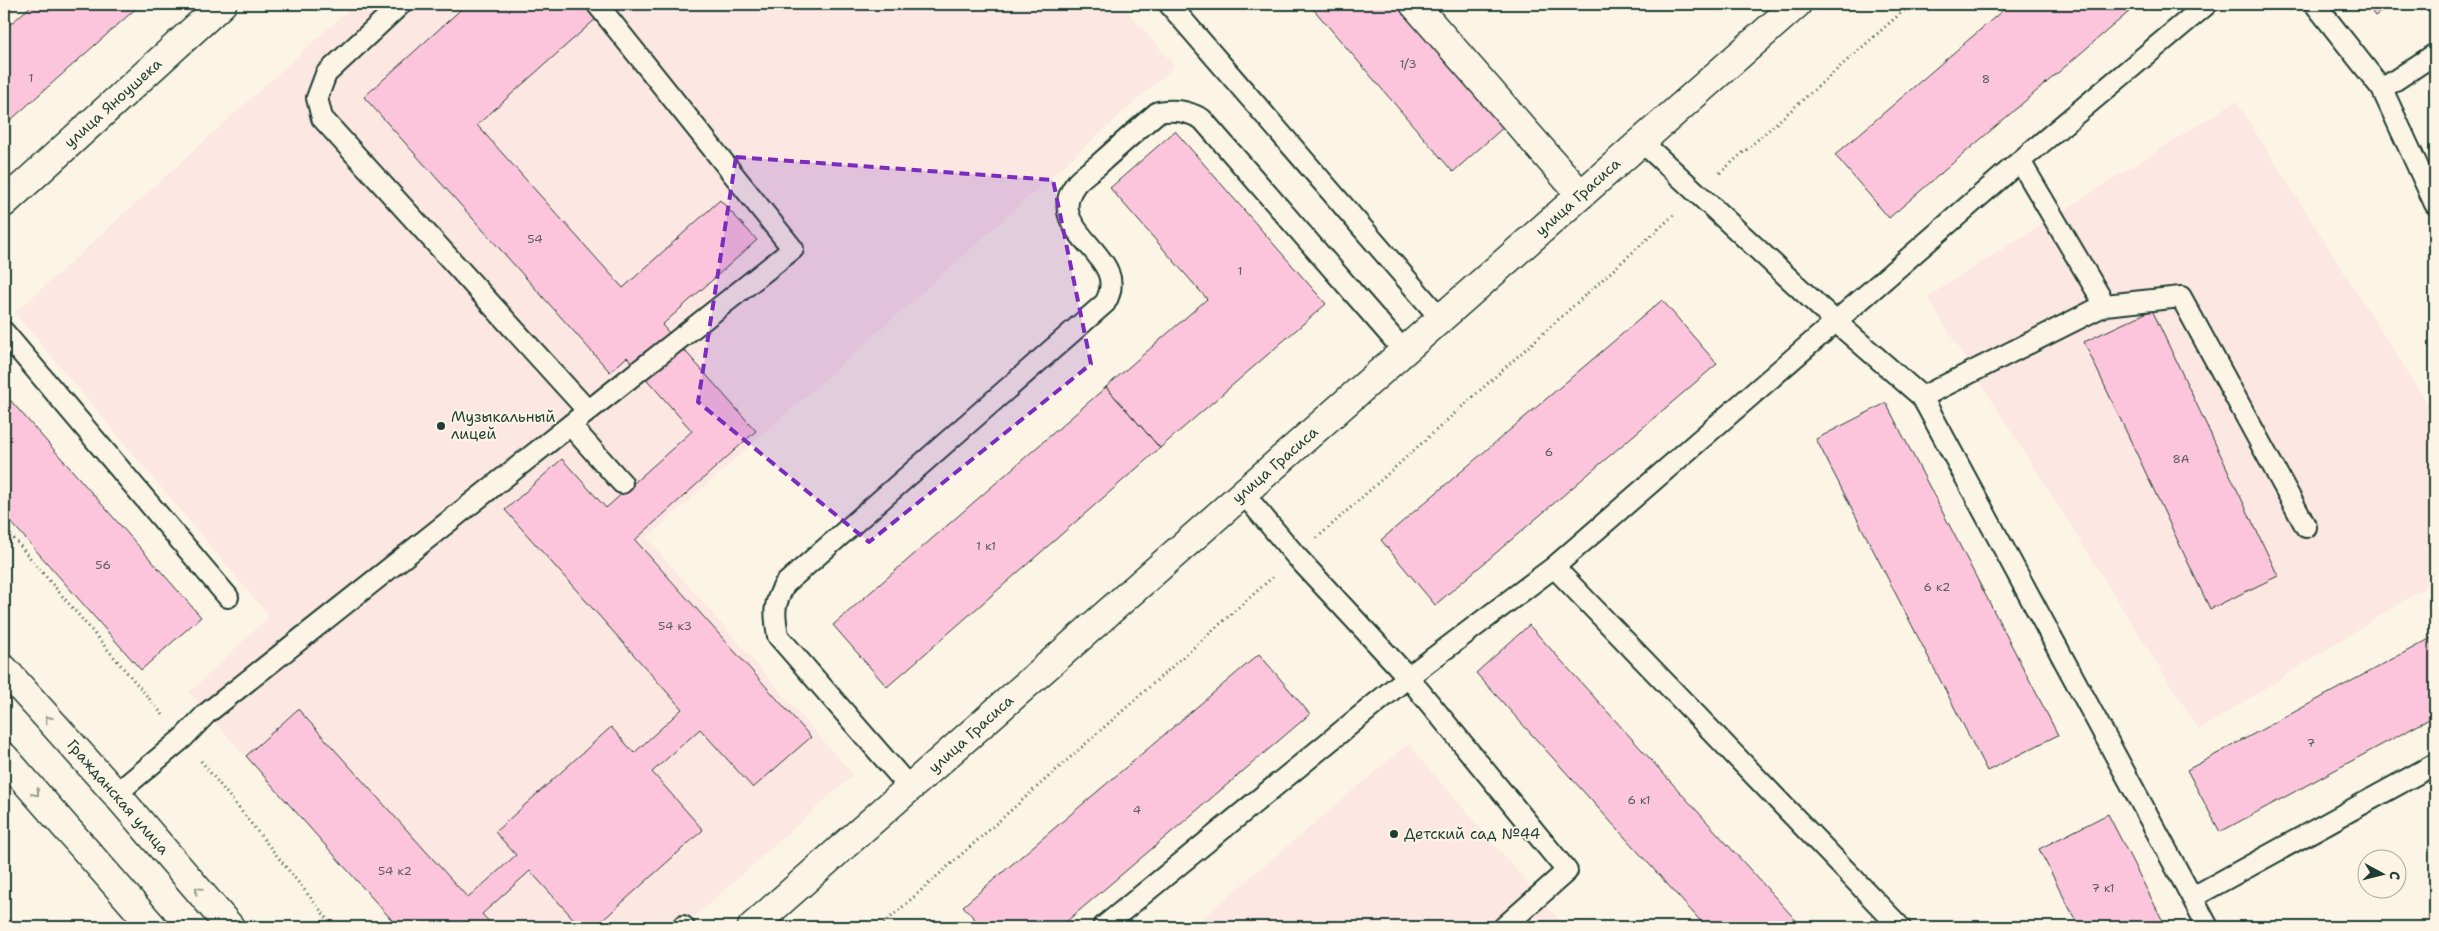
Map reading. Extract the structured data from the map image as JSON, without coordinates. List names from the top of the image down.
{
  "streets": {
    "street": ["улица Яноушека", "улица Грасиса", "Гражданская улица"]
  },
  "places": ["Музыкальный лицей", "Детский сад №44"],
  "house_numbers": [
    "1/3",
    "1",
    "8",
    "54",
    "1",
    "6",
    "8А",
    "1 к1",
    "56",
    "6 к2",
    "54 к3",
    "7",
    "6 к1",
    "4",
    "54 к2",
    "7 к1"
  ],
  "north": "right"
}
